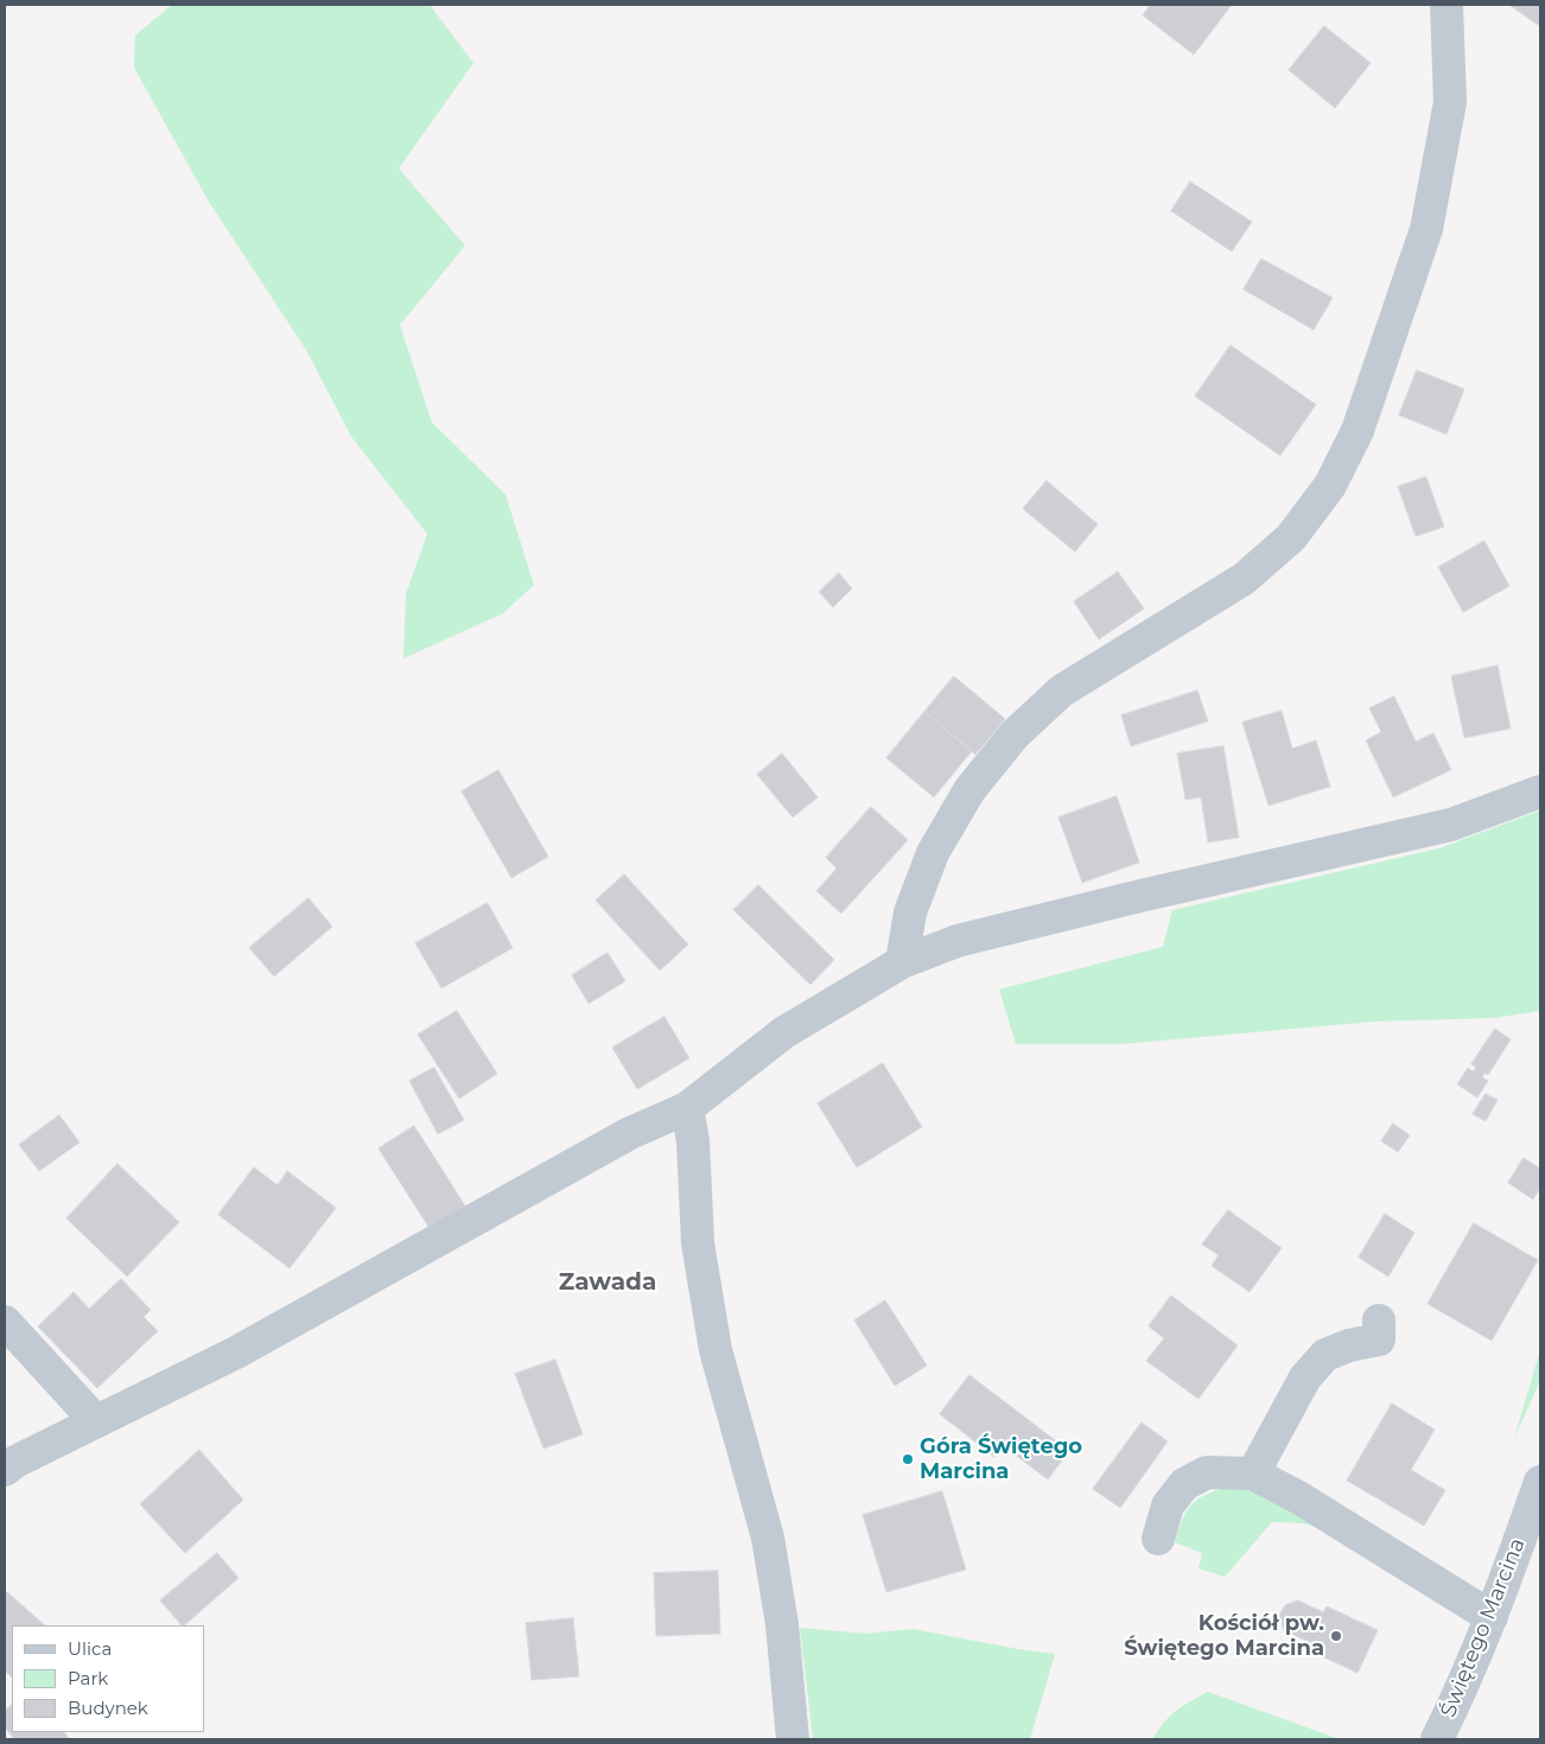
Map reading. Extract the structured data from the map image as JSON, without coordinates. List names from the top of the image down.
{
  "streets": {
    "street": ["Świętego Marcina"]
  },
  "districts": ["Zawada"],
  "places": ["Góra Świętego Marcina", "Kościół pw. Świętego Marcina"],
  "legend": ["Ulica", "Park", "Budynek"]
}
